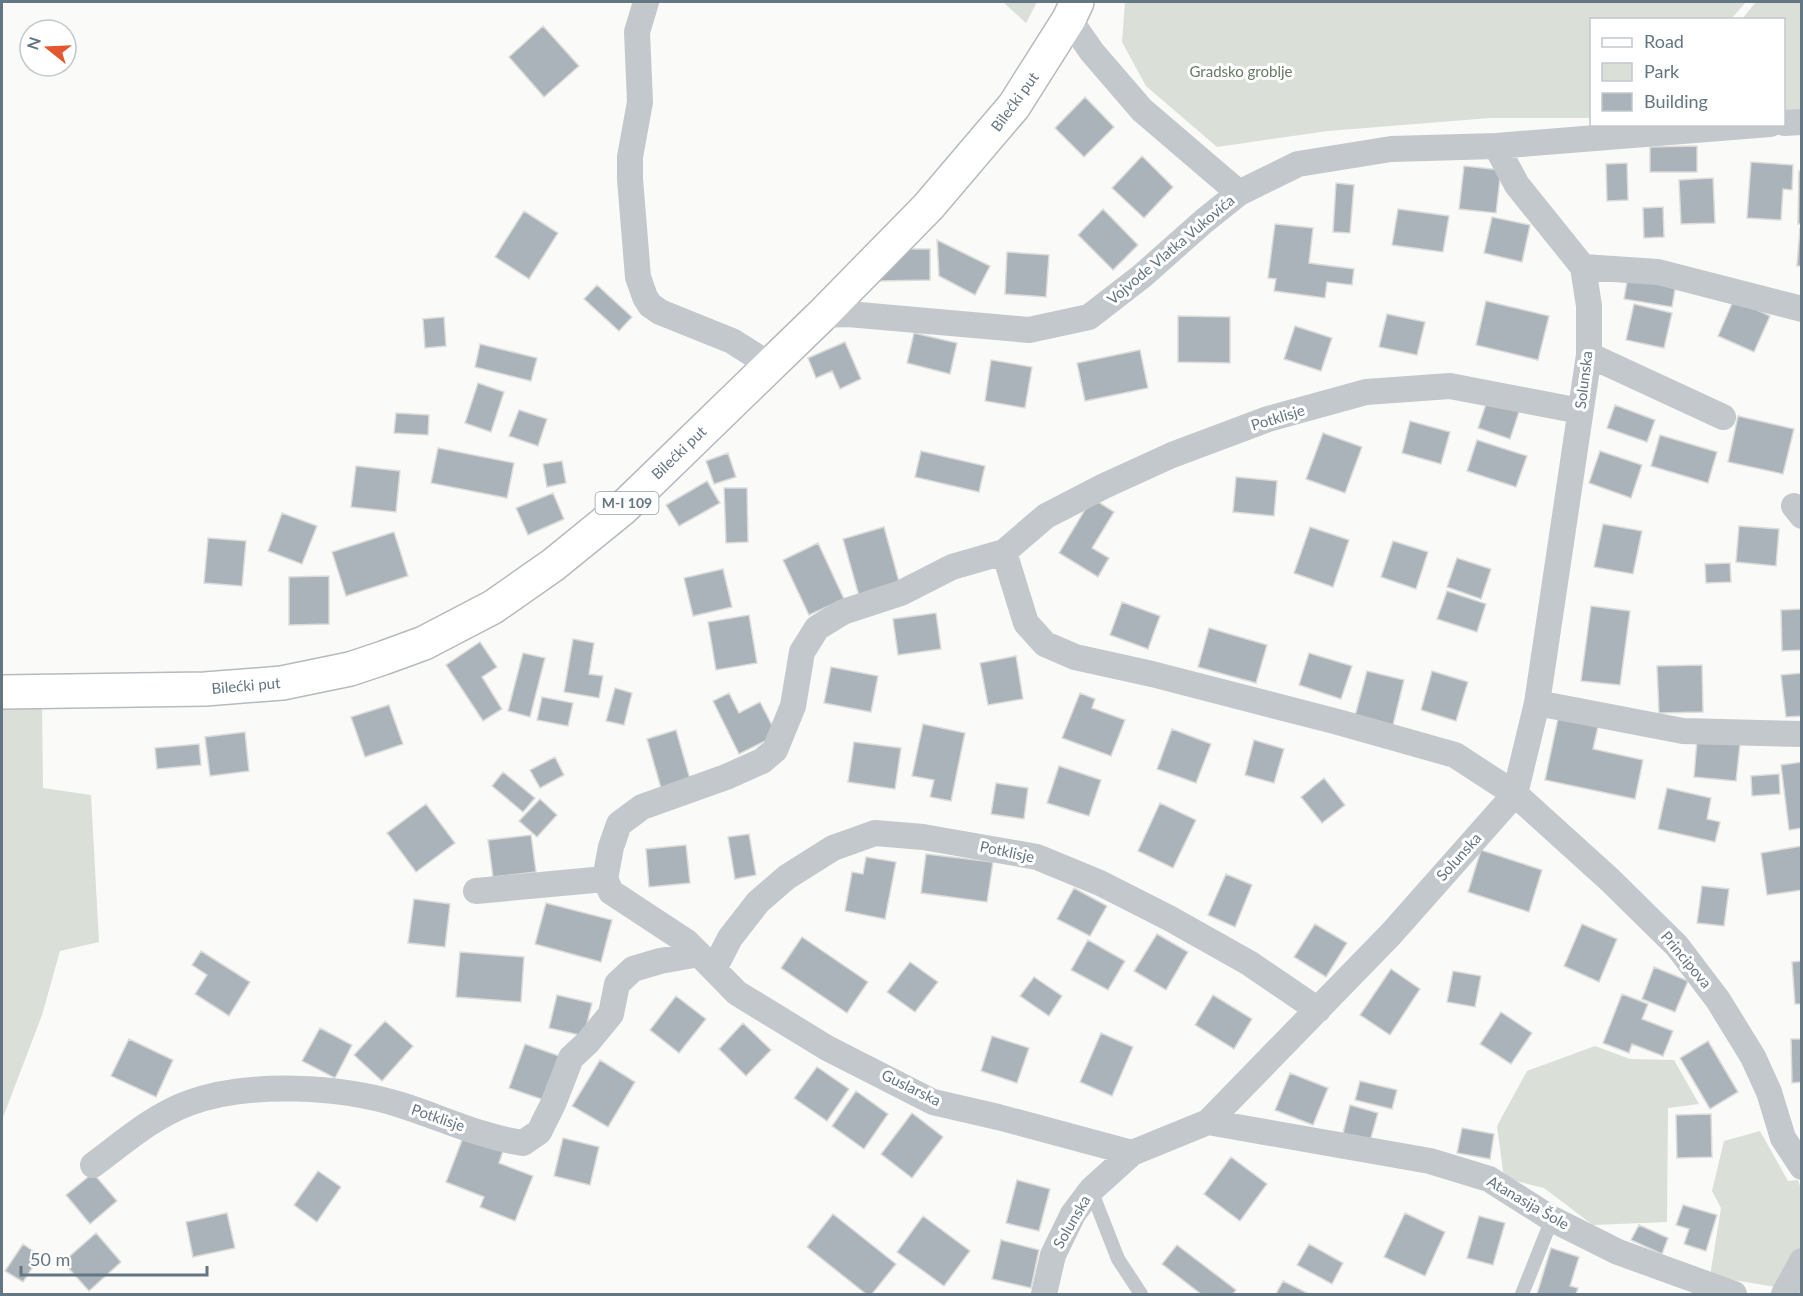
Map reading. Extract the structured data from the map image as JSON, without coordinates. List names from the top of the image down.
{
  "streets": {
    "main road": ["Bilećki put", "M-I 109"],
    "street": [
      "Vojvode Vlatka Vukovića",
      "Solunska",
      "Potklisje",
      "Principova",
      "Guslarska",
      "Atanasija Šole"
    ]
  },
  "crossings": [
    ["Bilećki put", "Vojvode Vlatka Vukovića"],
    ["Solunska", "Potklisje"],
    ["Solunska", "Principova"],
    ["Solunska", "Guslarska"],
    ["Solunska", "Atanasija Šole"],
    ["Potklisje", "Guslarska"]
  ],
  "parks": ["Gradsko groblje"],
  "legend": ["Road", "Park", "Building"],
  "scale_bar": "50 m",
  "north": "left"
}
